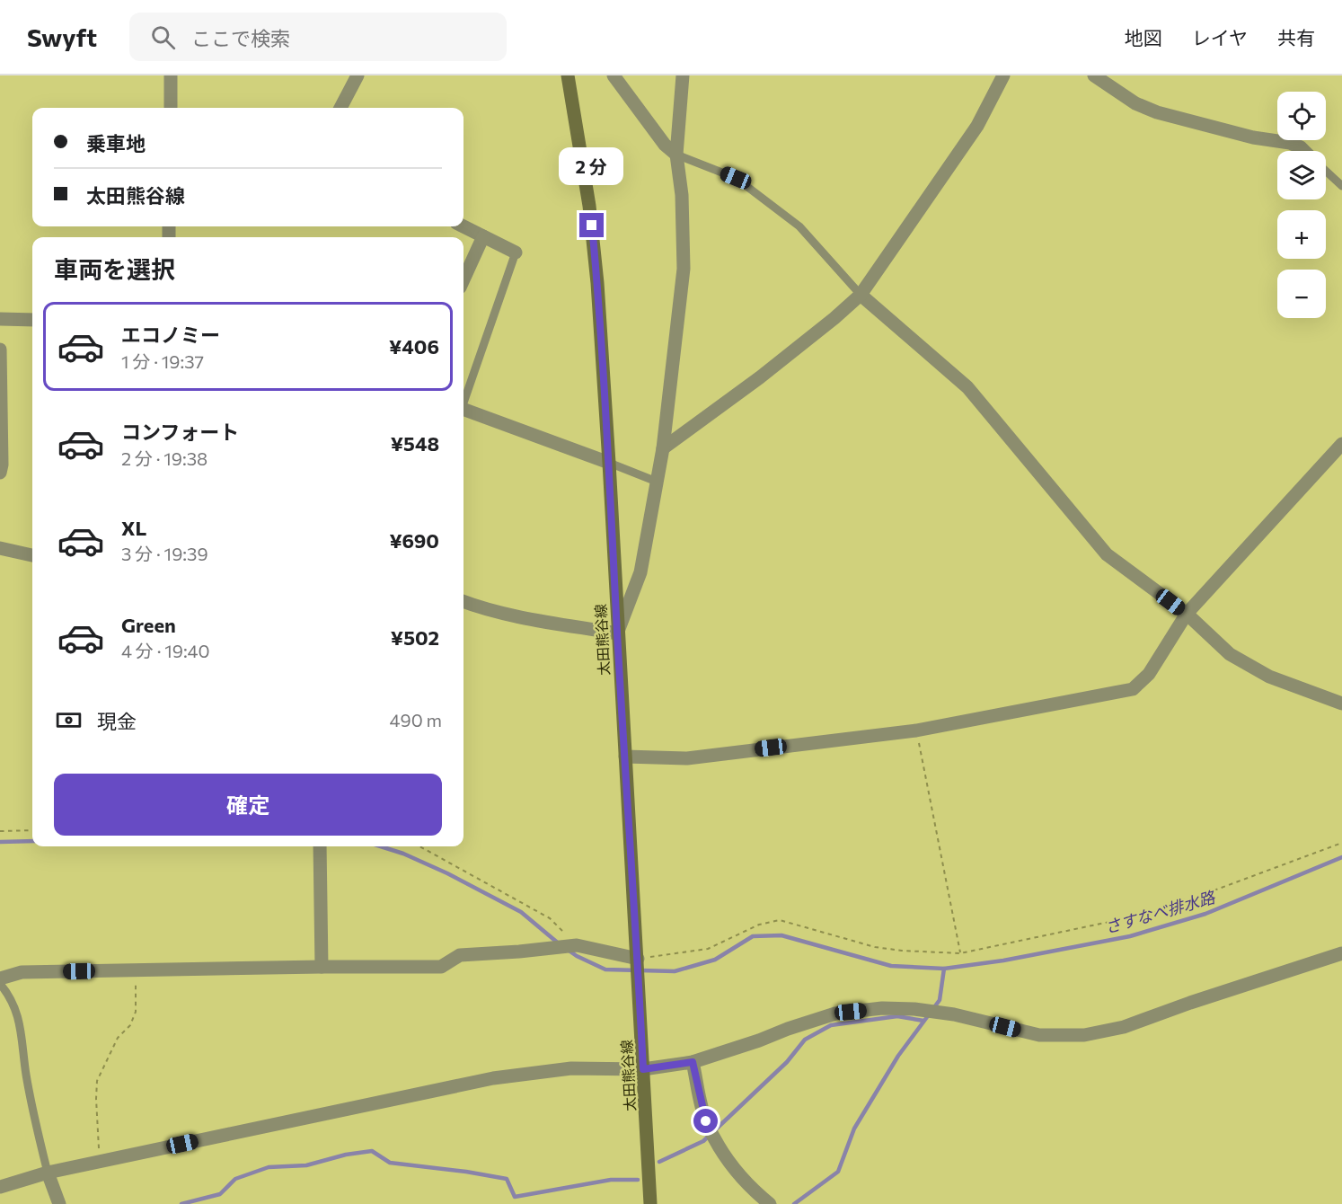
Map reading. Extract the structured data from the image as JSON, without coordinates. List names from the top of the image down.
{
  "streets": {
    "main road": ["太田熊谷線"]
  },
  "water": ["さすなべ排水路"],
  "page": {
    "header": "Swyft",
    "search": "ここで検索",
    "nav": ["地図", "レイヤ", "共有"],
    "map_buttons": ["+", "−"],
    "banner": ["乗車地", "太田熊谷線"],
    "bubble": "2 分",
    "heading": "車両を選択",
    "list": [
      {
        "name": "エコノミー",
        "note": "1 分 · 19:37",
        "value": "¥406"
      },
      {
        "name": "コンフォート",
        "note": "2 分 · 19:38",
        "value": "¥548"
      },
      {
        "name": "XL",
        "note": "3 分 · 19:39",
        "value": "¥690"
      },
      {
        "name": "Green",
        "note": "4 分 · 19:40",
        "value": "¥502"
      }
    ],
    "pay": ["現金", "490 m"],
    "buttons": "確定"
  }
}
